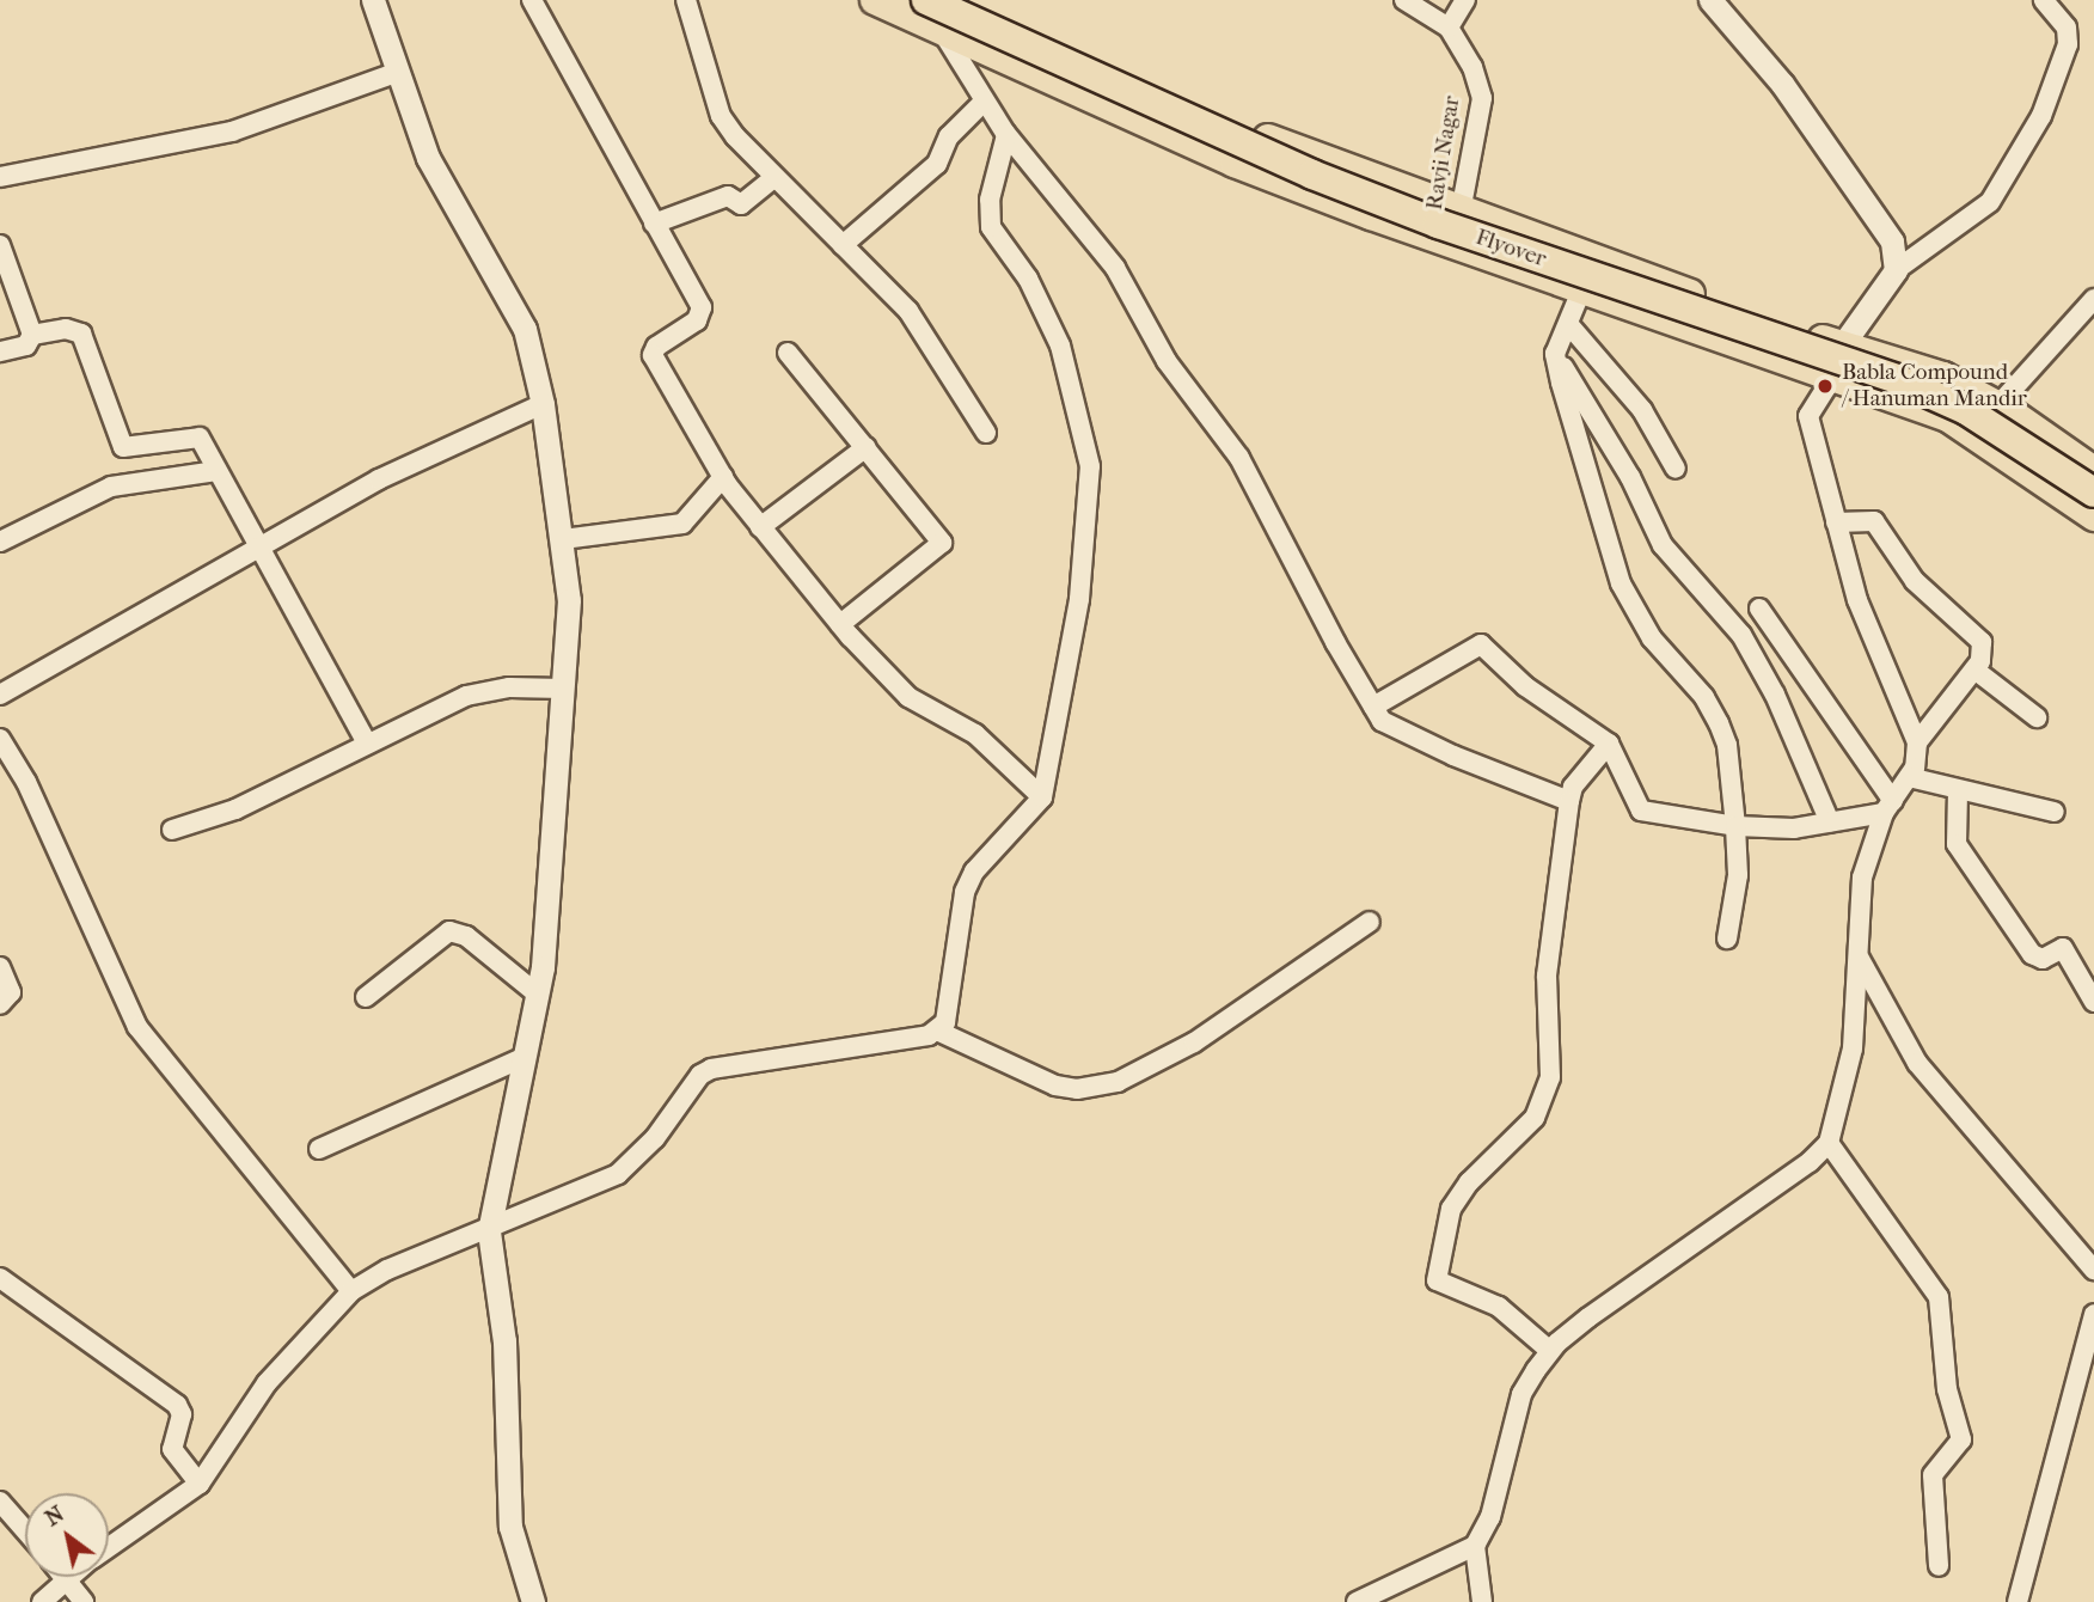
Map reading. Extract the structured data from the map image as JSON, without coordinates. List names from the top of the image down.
{
  "streets": {
    "main road": ["Flyover"],
    "street": ["Ravji Nagar"]
  },
  "places": ["Babla Compound / Hanuman Mandir"],
  "north": "top left"
}
